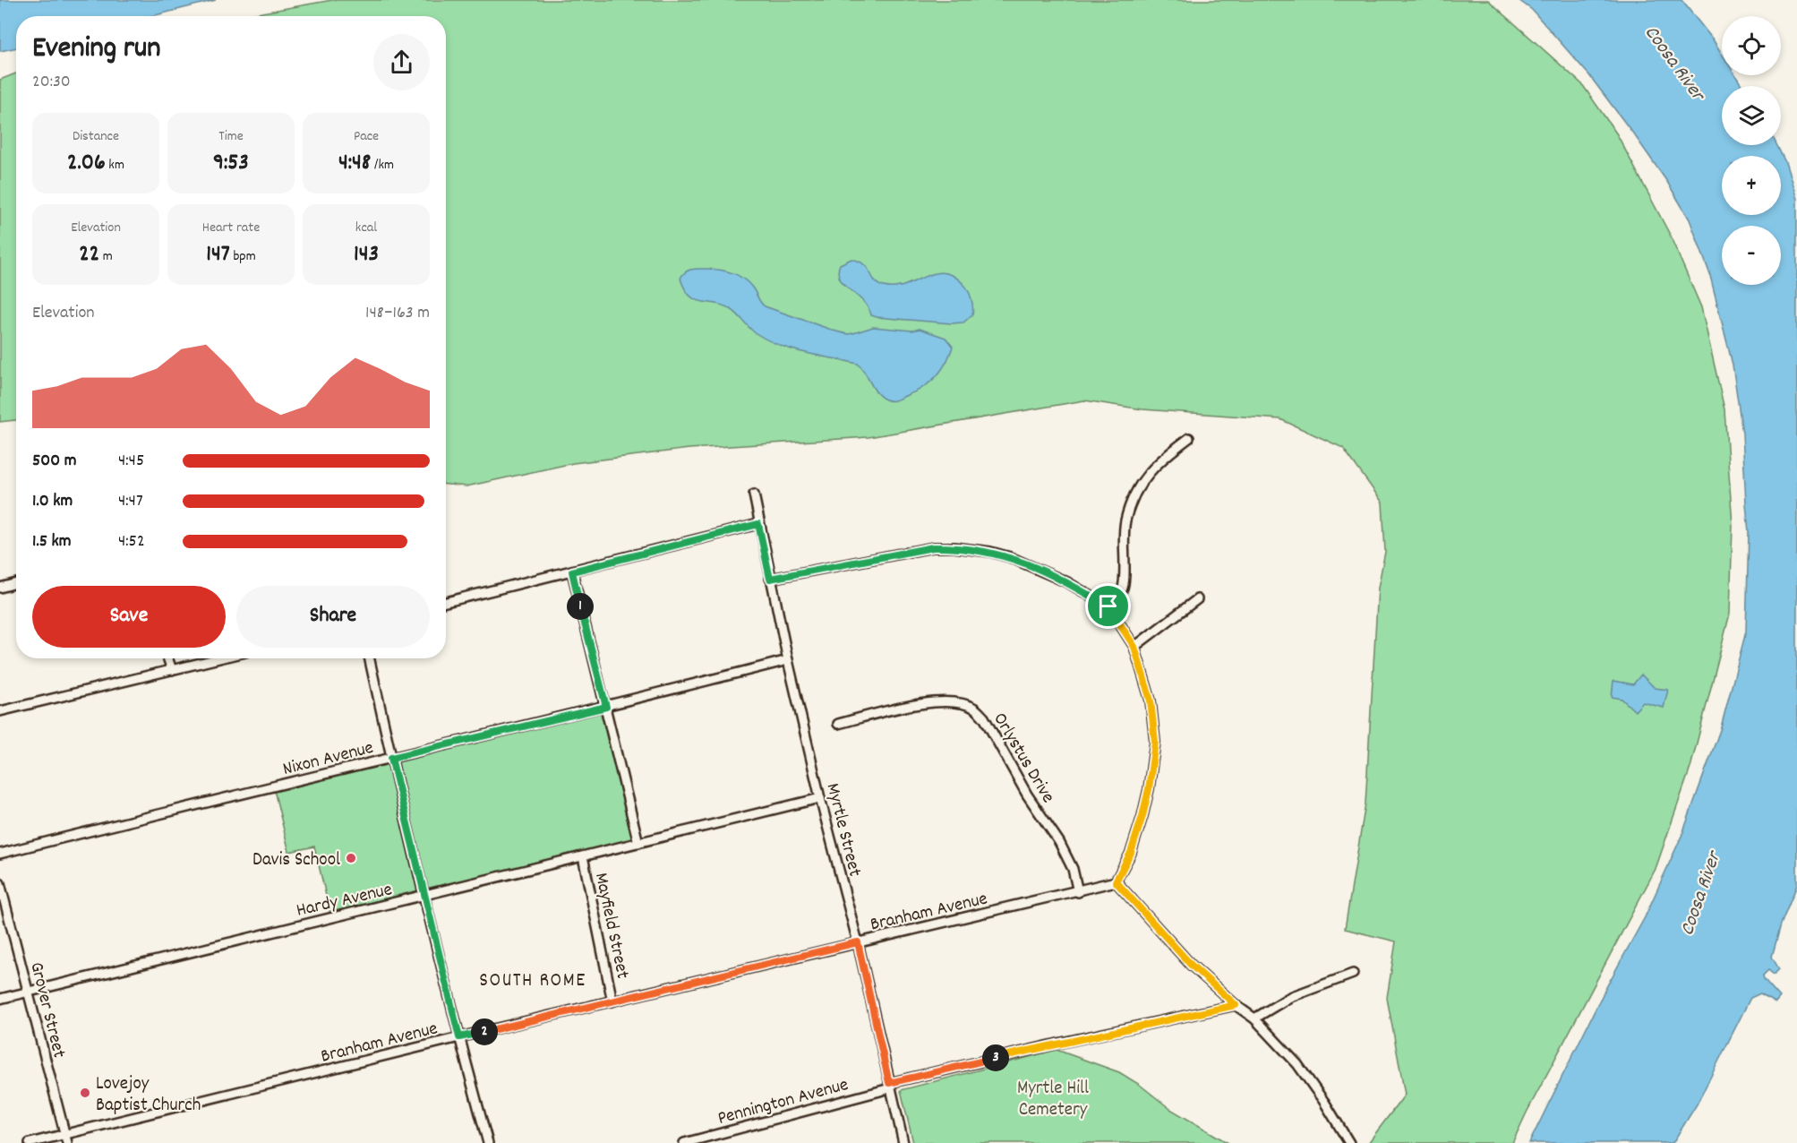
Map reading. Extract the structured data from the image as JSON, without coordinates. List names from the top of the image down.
{
  "streets": {
    "street": [
      "Nixon Avenue",
      "Orlystus Drive",
      "Myrtle Street",
      "Hardy Avenue",
      "Branham Avenue",
      "Mayfield Street",
      "Grover Street",
      "Pennington Avenue"
    ]
  },
  "crossings": [
    ["Nixon Avenue", "Myrtle Street"],
    ["Orlystus Drive", "Branham Avenue"],
    ["Myrtle Street", "Hardy Avenue"],
    ["Myrtle Street", "Branham Avenue"],
    ["Myrtle Street", "Pennington Avenue"],
    ["Hardy Avenue", "Mayfield Street"],
    ["Hardy Avenue", "Grover Street"],
    ["Branham Avenue", "Mayfield Street"],
    ["Branham Avenue", "Grover Street"]
  ],
  "districts": ["SOUTH ROME"],
  "water": ["Coosa River"],
  "parks": ["Myrtle Hill Cemetery"],
  "places": ["Davis School", "Lovejoy Baptist Church"],
  "page": {
    "map_buttons": ["+", "−"],
    "heading": ["Evening run", "20:30"],
    "stats": [
      ["Distance", "2.06 km"],
      ["Time", "9:53"],
      ["Pace", "4:48 /km"],
      ["Elevation", "22 m"],
      ["Heart rate", "147 bpm"],
      ["kcal", "143"]
    ],
    "chart": ["Elevation", "148–163 m"],
    "list": [
      {
        "name": "500 m",
        "note": "4:45"
      },
      {
        "name": "1.0 km",
        "note": "4:47"
      },
      {
        "name": "1.5 km",
        "note": "4:52"
      }
    ],
    "buttons": ["Save", "Share"],
    "pins": ["1", "2", "3"]
  }
}
